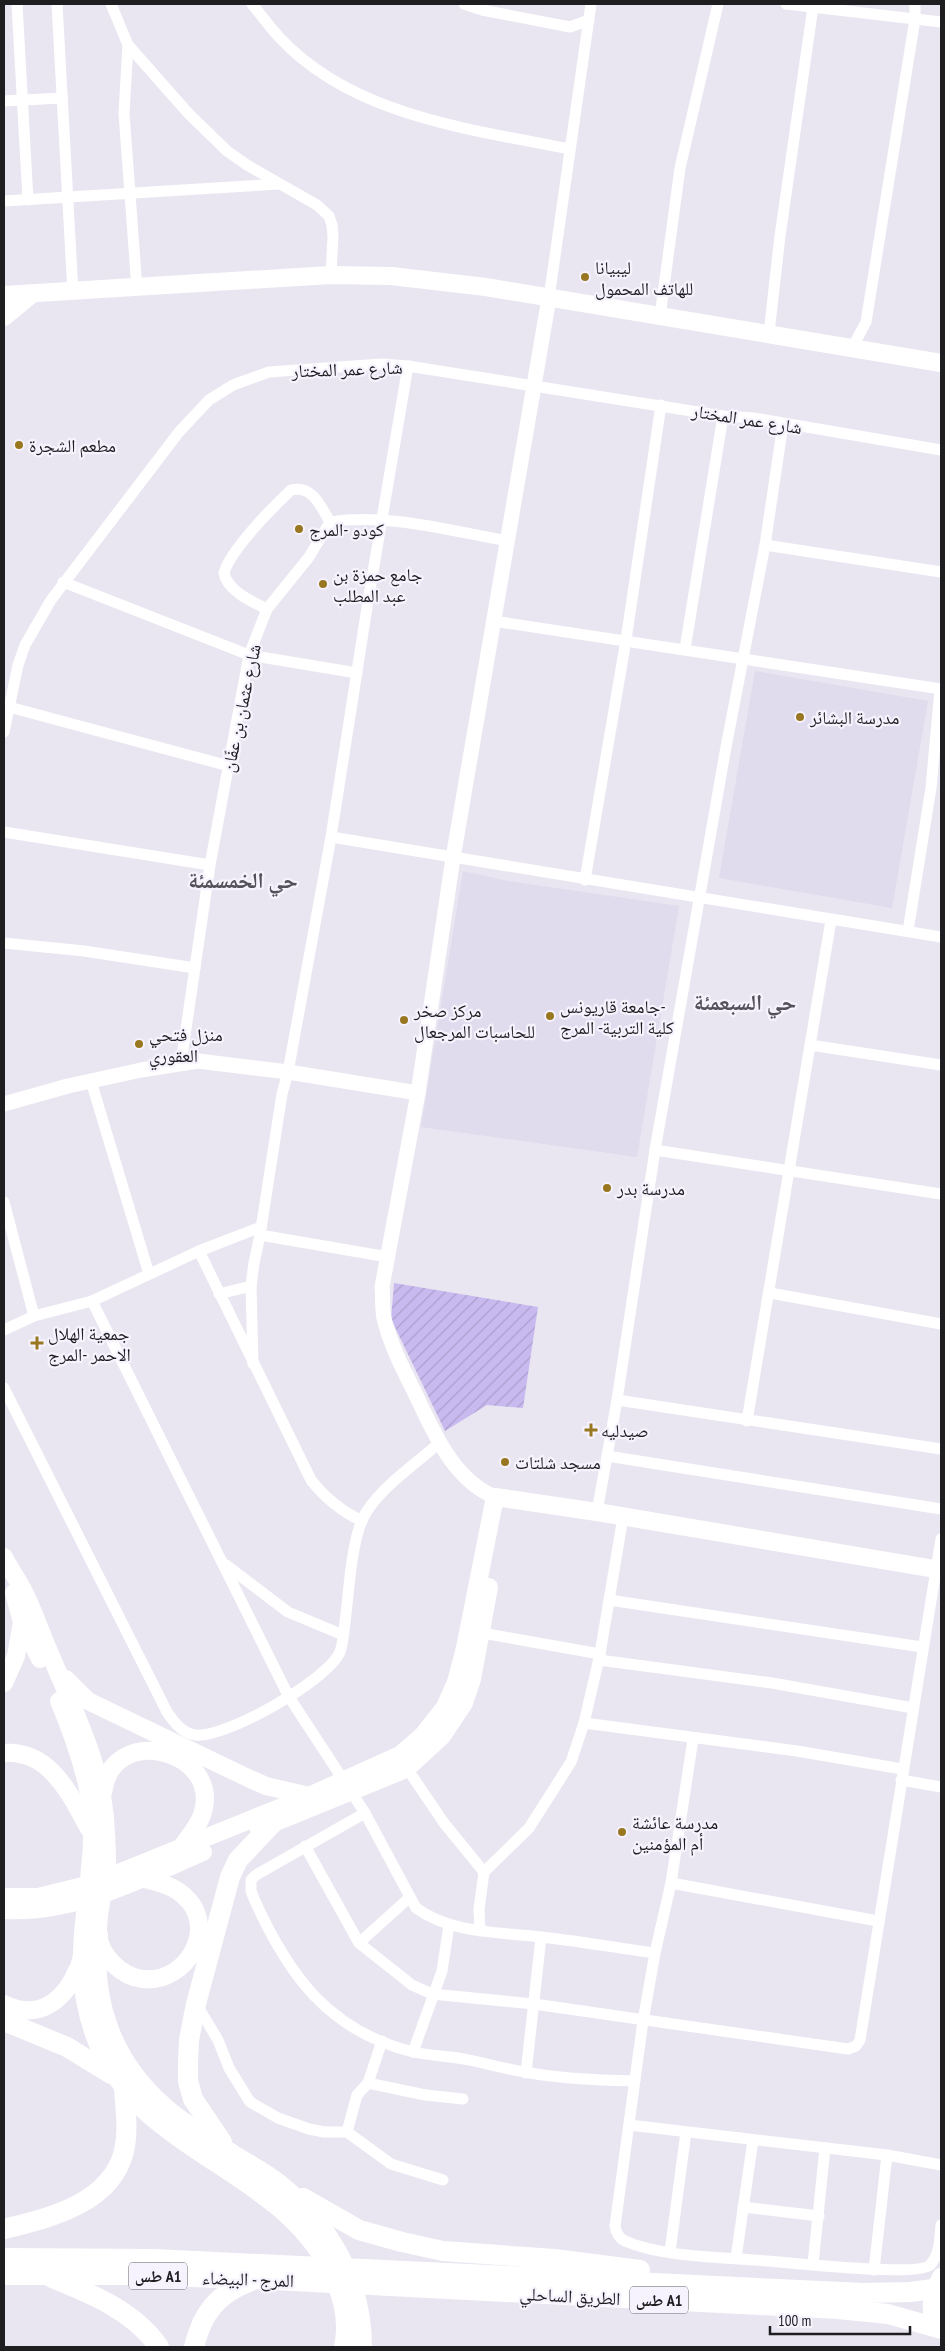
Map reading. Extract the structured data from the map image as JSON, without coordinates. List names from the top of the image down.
{
  "streets": {
    "highway": ["طس A1", "المرج - البيضاء", "الطريق الساحلي"],
    "street": ["شارع عمر المختار", "شارع عثمان بن عفّان"]
  },
  "crossings": [
    ["طس A1", "الطريق الساحلي"]
  ],
  "districts": ["حي الخمسمئة", "حي السبعمئة"],
  "places": {
    "other": [
      "ليبيانا للهاتف المحمول",
      "مطعم الشجرة",
      "كودو -المرج",
      "جامع حمزة بن عبد المطلب",
      "مدرسة البشائر",
      "جامعة قاريونس- كلية التربية- المرج",
      "مركز صخر للحاسبات المرجعال",
      "منزل فتحي العقوري",
      "مدرسة بدر",
      "مسجد شلتات",
      "مدرسة عائشة أم المؤمنين"
    ],
    "health": ["جمعية الهلال الاحمر -المرج", "صيدليه"]
  },
  "scale_bar": "100 m"
}
